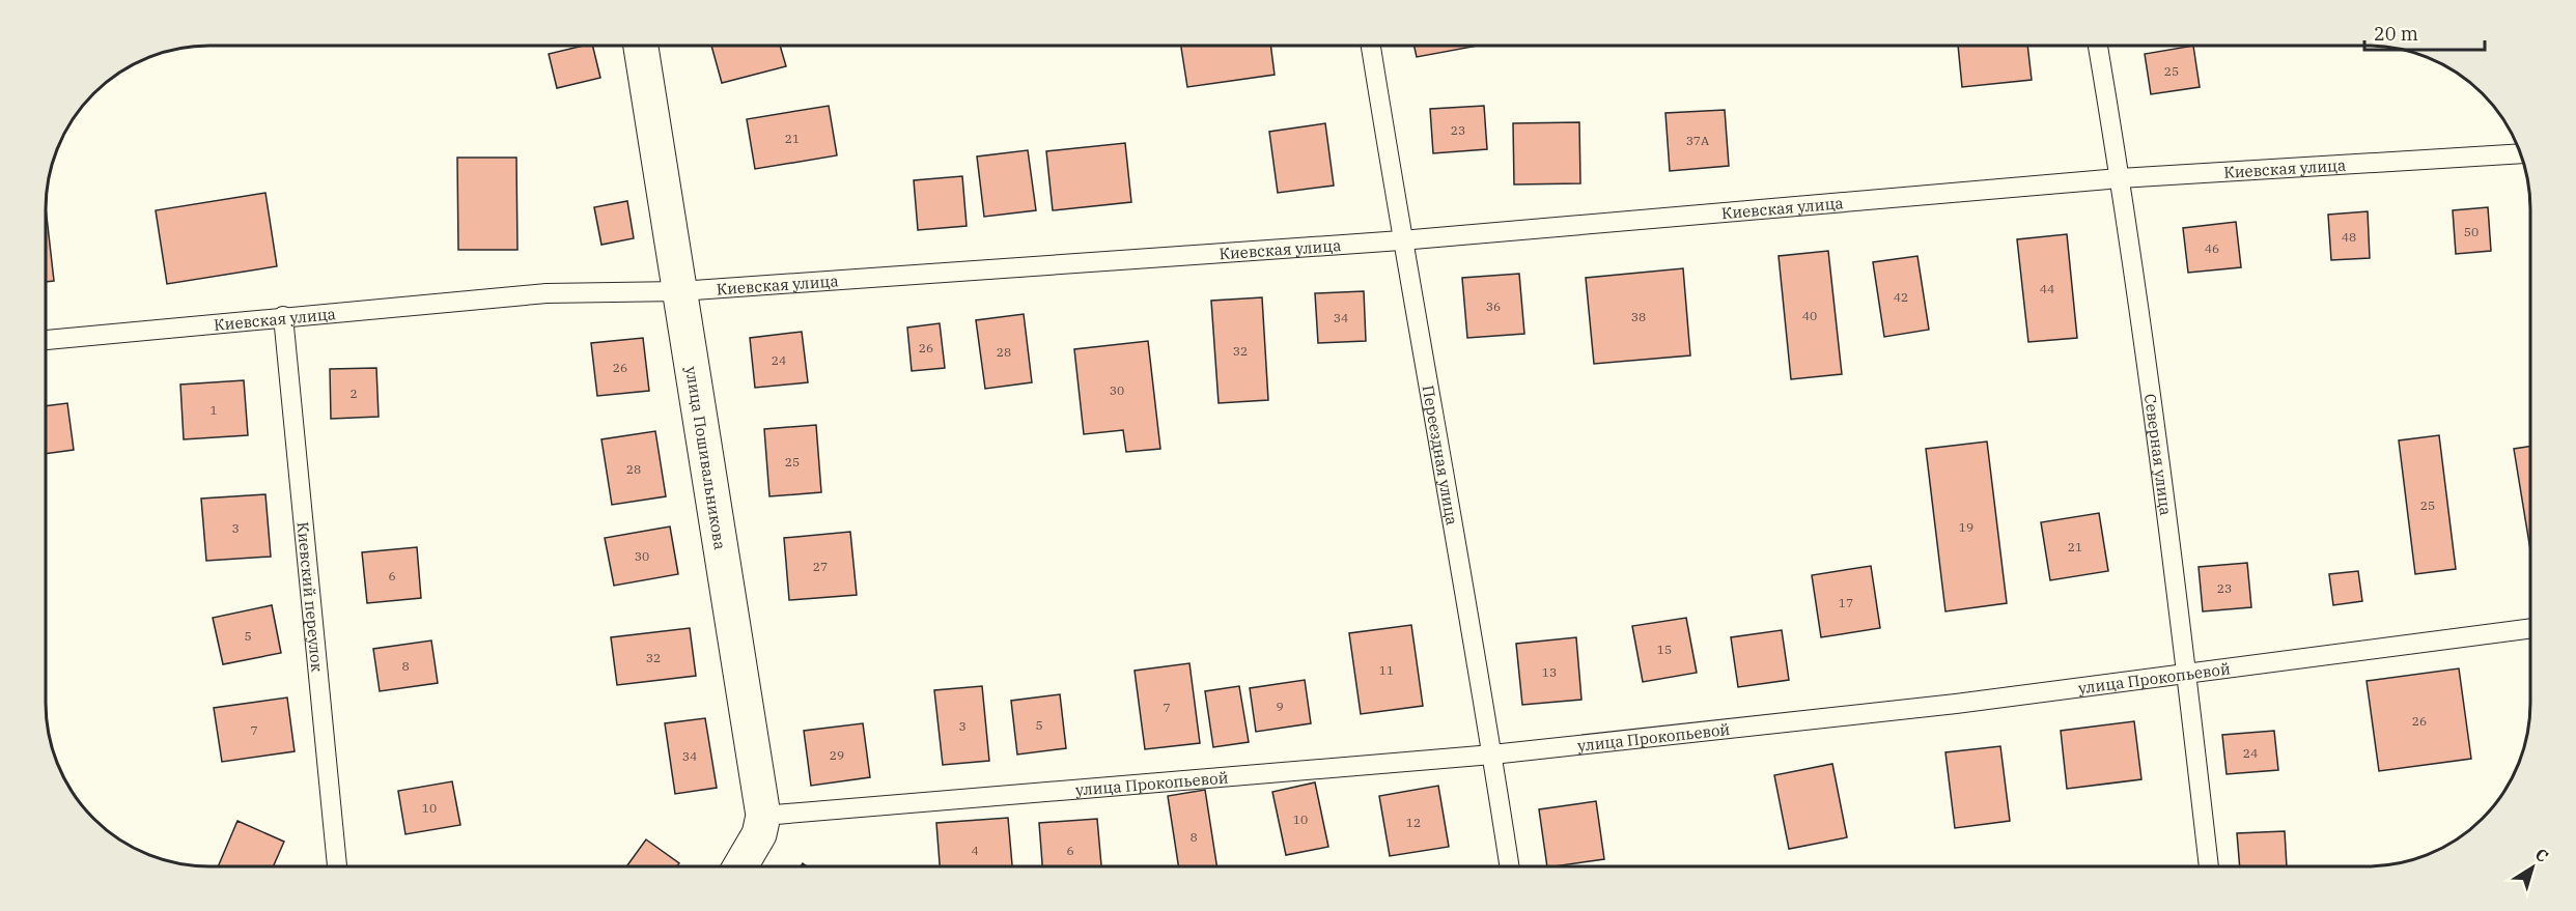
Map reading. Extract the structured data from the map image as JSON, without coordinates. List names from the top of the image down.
{
  "streets": {
    "main road": ["улица Пошивальникова"],
    "lane": [
      "Киевская улица",
      "Переездная улица",
      "Северная улица",
      "Киевский переулок",
      "улица Прокопьевой"
    ]
  },
  "crossings": [
    ["Киевская улица", "Переездная улица"],
    ["Киевская улица", "Северная улица"],
    ["Киевская улица", "улица Пошивальникова"],
    ["Киевская улица", "Киевский переулок"],
    ["Переездная улица", "улица Прокопьевой"],
    ["Северная улица", "улица Прокопьевой"],
    ["улица Пошивальникова", "улица Прокопьевой"]
  ],
  "house_numbers": [
    "25",
    "23",
    "21",
    "37А",
    "50",
    "48",
    "46",
    "44",
    "42",
    "36",
    "40",
    "38",
    "34",
    "26",
    "32",
    "28",
    "24",
    "26",
    "30",
    "2",
    "1",
    "25",
    "28",
    "25",
    "19",
    "3",
    "21",
    "30",
    "27",
    "6",
    "23",
    "17",
    "5",
    "15",
    "32",
    "8",
    "11",
    "13",
    "9",
    "7",
    "26",
    "5",
    "3",
    "7",
    "24",
    "29",
    "34",
    "10",
    "10",
    "12",
    "8",
    "4",
    "6"
  ],
  "scale_bar": "20 m",
  "north": "top right"
}
